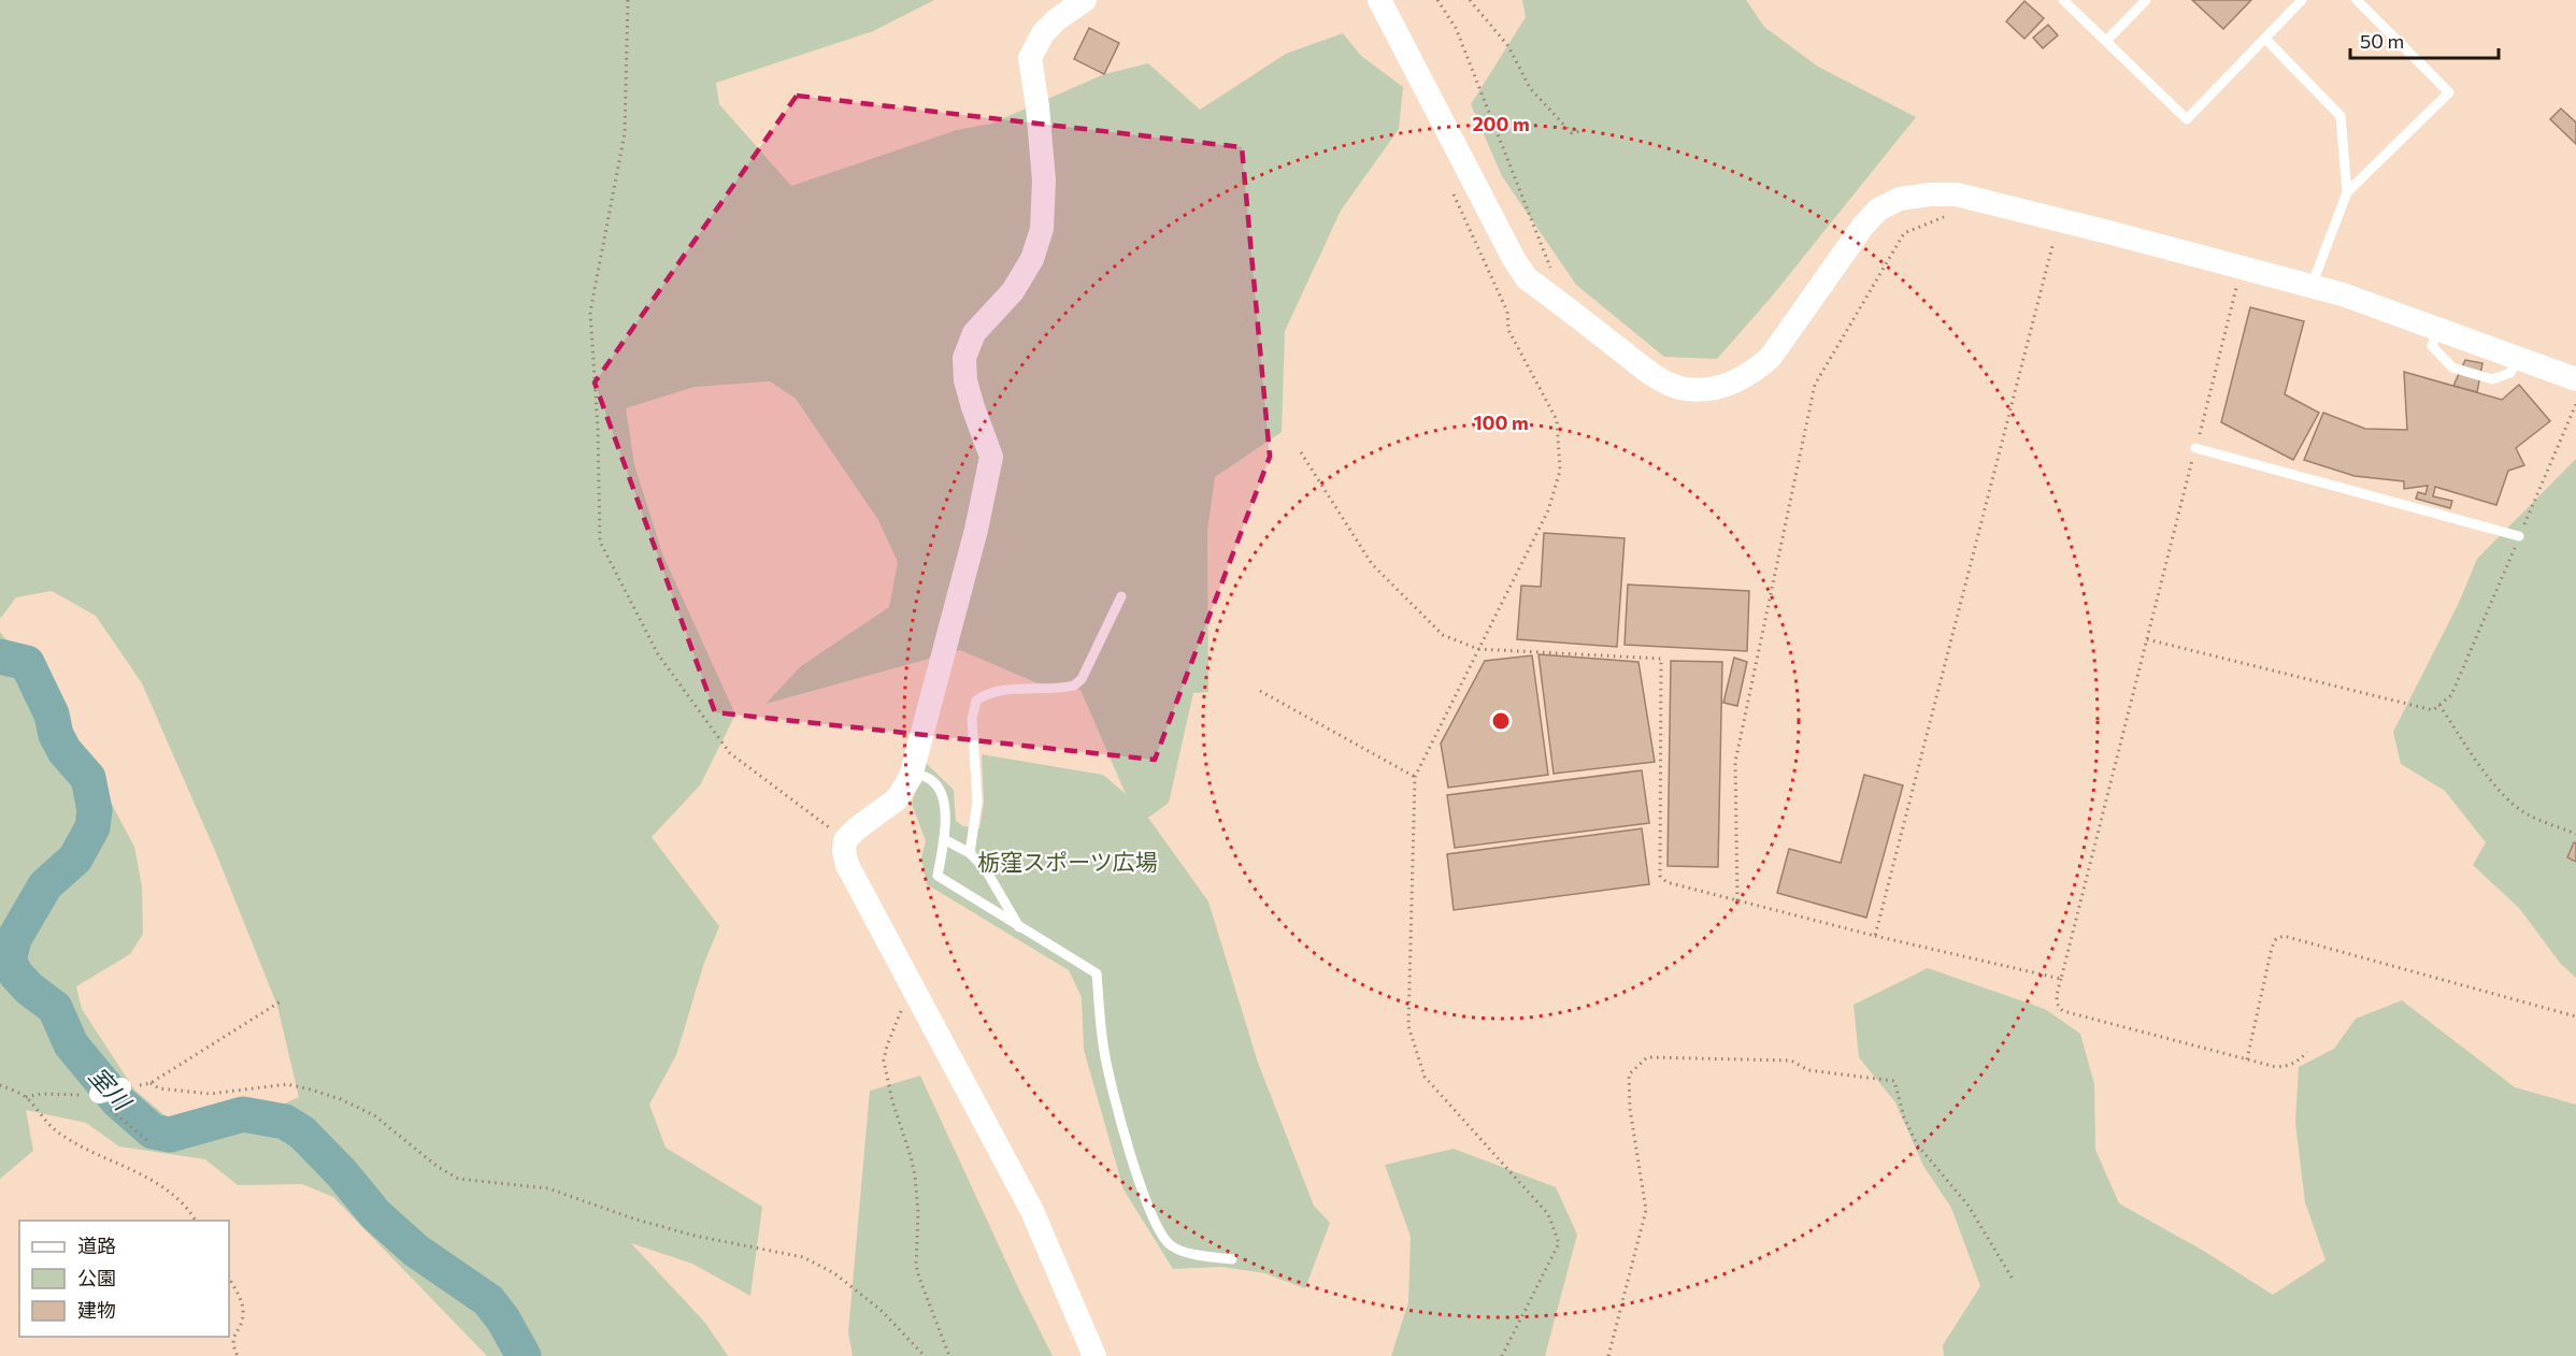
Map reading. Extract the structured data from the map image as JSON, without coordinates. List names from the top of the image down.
{
  "water": ["室川"],
  "parks": ["栃窪スポーツ広場"],
  "legend": ["道路", "公園", "建物"],
  "scale_bar": "50 m",
  "rings": ["200 m", "100 m"]
}
